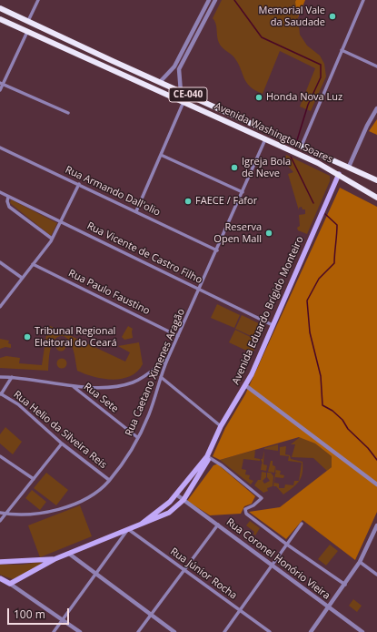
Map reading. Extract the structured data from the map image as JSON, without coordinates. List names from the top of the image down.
{
  "streets": {
    "highway": ["CE-040", "Avenida Washington Soares"],
    "main road": ["Avenida Eduardo Brígido Monteiro"],
    "street": [
      "Rua Armando Dall'olio",
      "Rua Vicente de Castro Filho",
      "Rua Paulo Faustino",
      "Rua Caetano Ximenes Aragão",
      "Rua Sete",
      "Rua Helio da Silveira Reis",
      "Rua Coronel Honório Vieira",
      "Rua Júnior Rocha"
    ]
  },
  "crossings": [
    ["Avenida Washington Soares", "Avenida Eduardo Brígido Monteiro"],
    ["Avenida Washington Soares", "Rua Caetano Ximenes Aragão"],
    ["Rua Armando Dall'olio", "Rua Caetano Ximenes Aragão"],
    ["Rua Vicente de Castro Filho", "Avenida Eduardo Brígido Monteiro"],
    ["Rua Vicente de Castro Filho", "Rua Caetano Ximenes Aragão"],
    ["Rua Paulo Faustino", "Rua Caetano Ximenes Aragão"],
    ["Avenida Eduardo Brígido Monteiro", "Rua Coronel Honório Vieira"],
    ["Avenida Eduardo Brígido Monteiro", "Rua Júnior Rocha"],
    ["Rua Caetano Ximenes Aragão", "Rua Sete"],
    ["Rua Caetano Ximenes Aragão", "Rua Helio da Silveira Reis"]
  ],
  "places": [
    "Memorial Vale da Saudade",
    "Honda Nova Luz",
    "Igreja Bola de Neve",
    "FAECE / Fafor",
    "Reserva Open Mall",
    "Tribunal Regional Eleitoral do Ceará"
  ],
  "scale_bar": "100 m"
}
